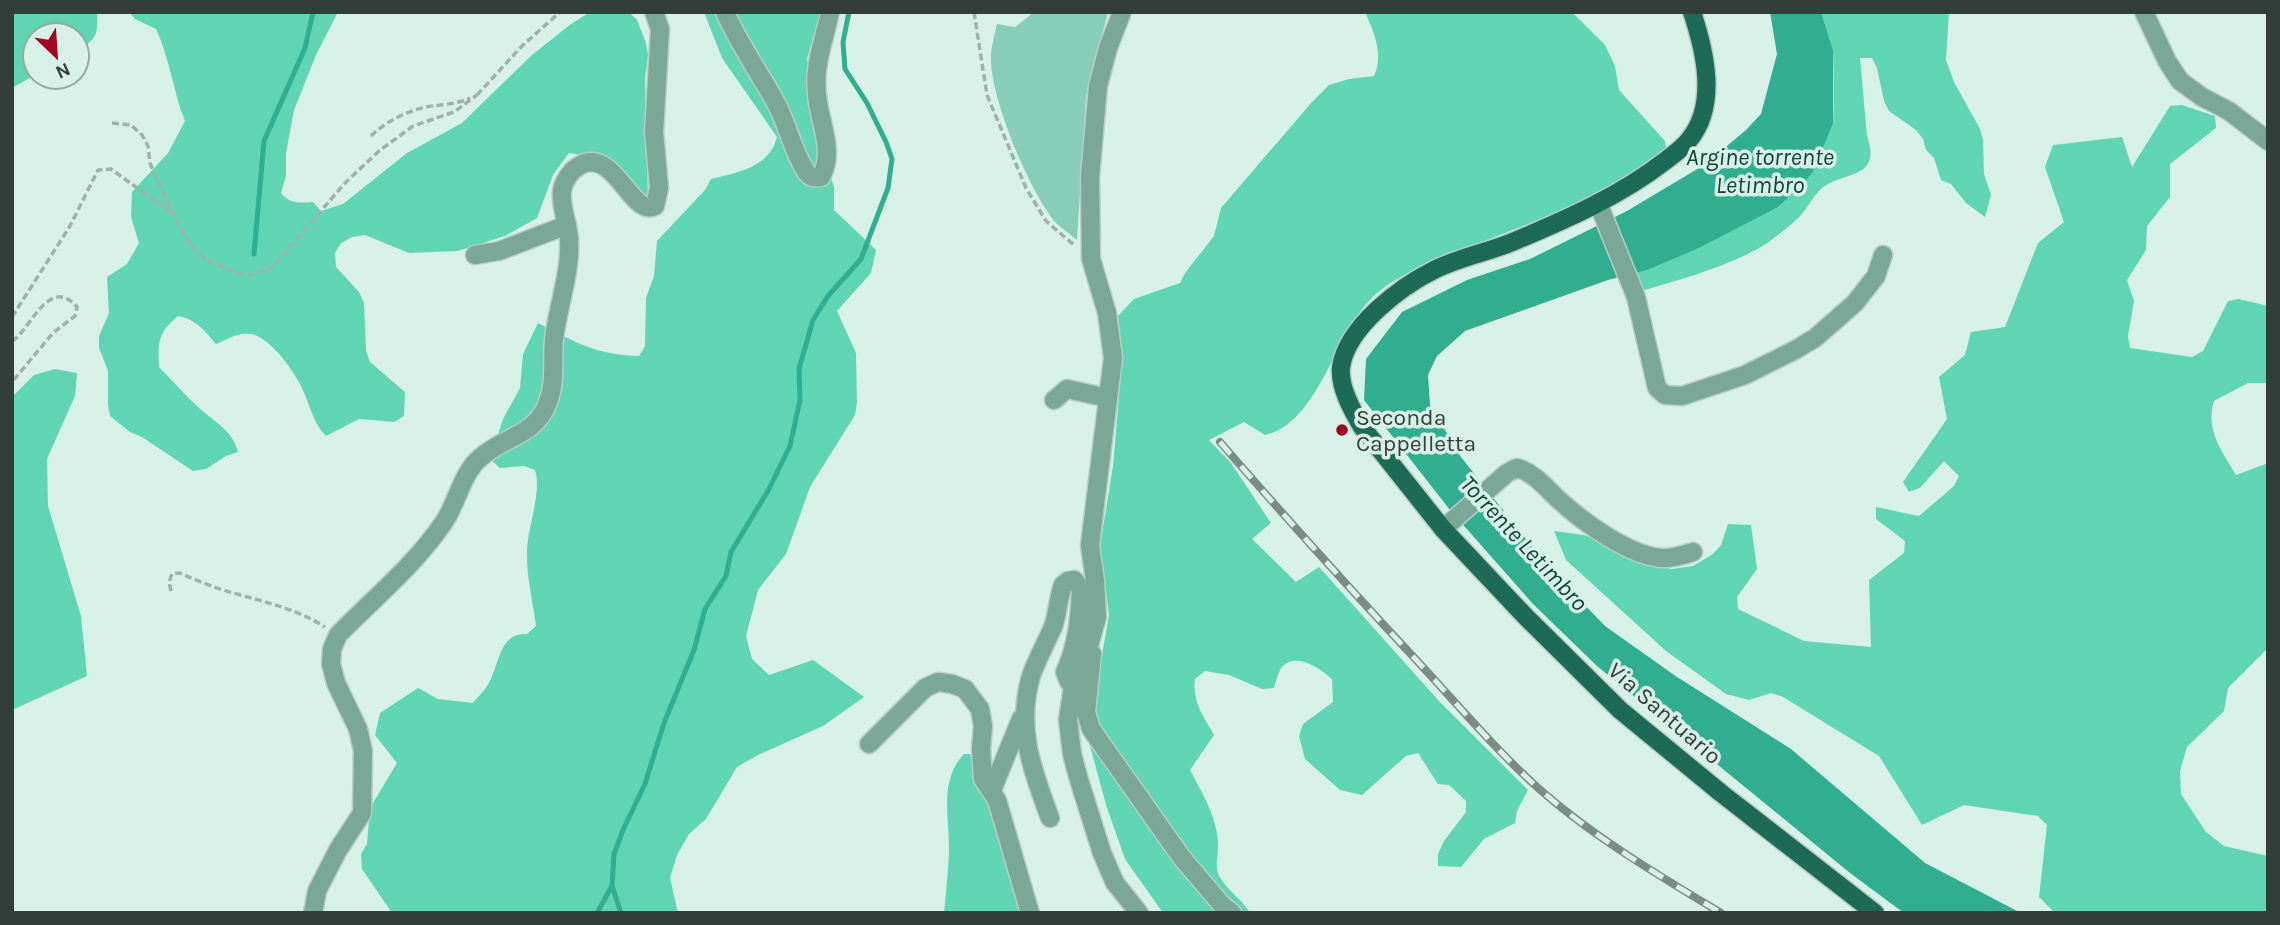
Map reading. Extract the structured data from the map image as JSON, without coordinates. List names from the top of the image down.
{
  "streets": {
    "main road": ["Via Santuario"]
  },
  "water": ["Argine torrente Letimbro", "Torrente Letimbro"],
  "places": ["Seconda Cappelletta"],
  "north": "bottom right"
}
